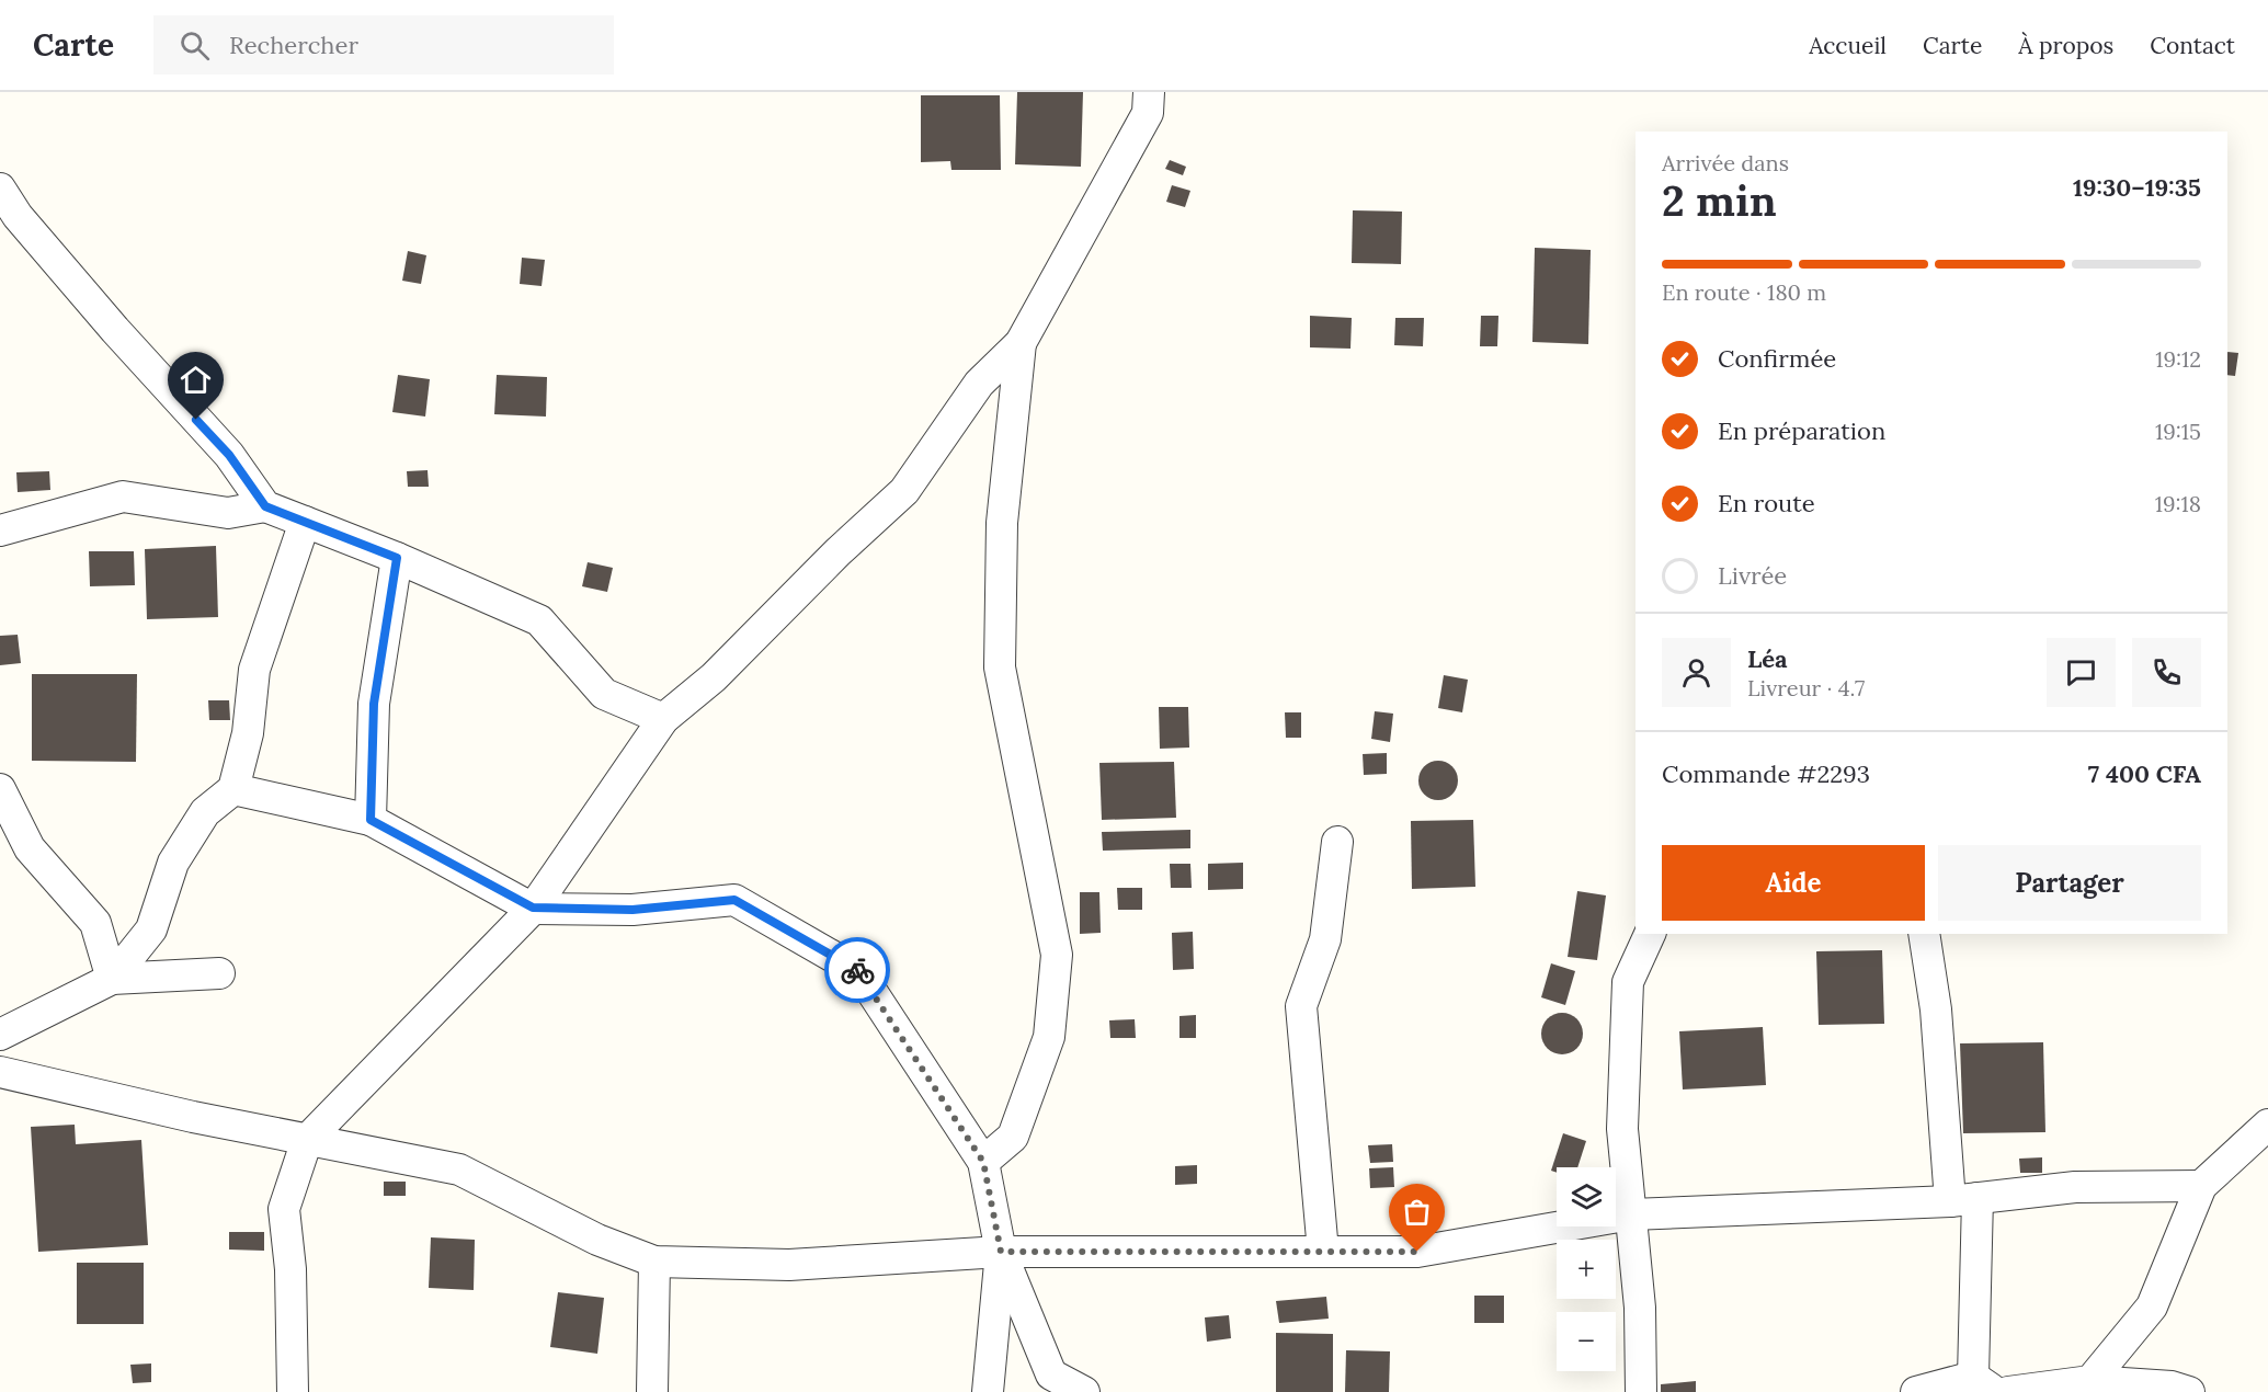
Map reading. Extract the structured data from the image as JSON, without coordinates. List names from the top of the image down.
{
  "page": {
    "header": "Carte",
    "search": "Rechercher",
    "nav": [
      "Accueil",
      "Carte",
      "À propos",
      "Contact"
    ],
    "heading": ["2 min", "Arrivée dans", "19:30–19:35"],
    "panel": [
      "Léa",
      "Livreur · 4.7",
      "Commande #2293",
      "7 400 CFA"
    ],
    "bar": "En route · 180 m",
    "list": [
      ["Confirmée", "19:12"],
      ["En préparation", "19:15"],
      ["En route", "19:18"],
      "Livrée"
    ],
    "buttons": ["Aide", "Partager"],
    "map_buttons": ["+", "−"]
  }
}
